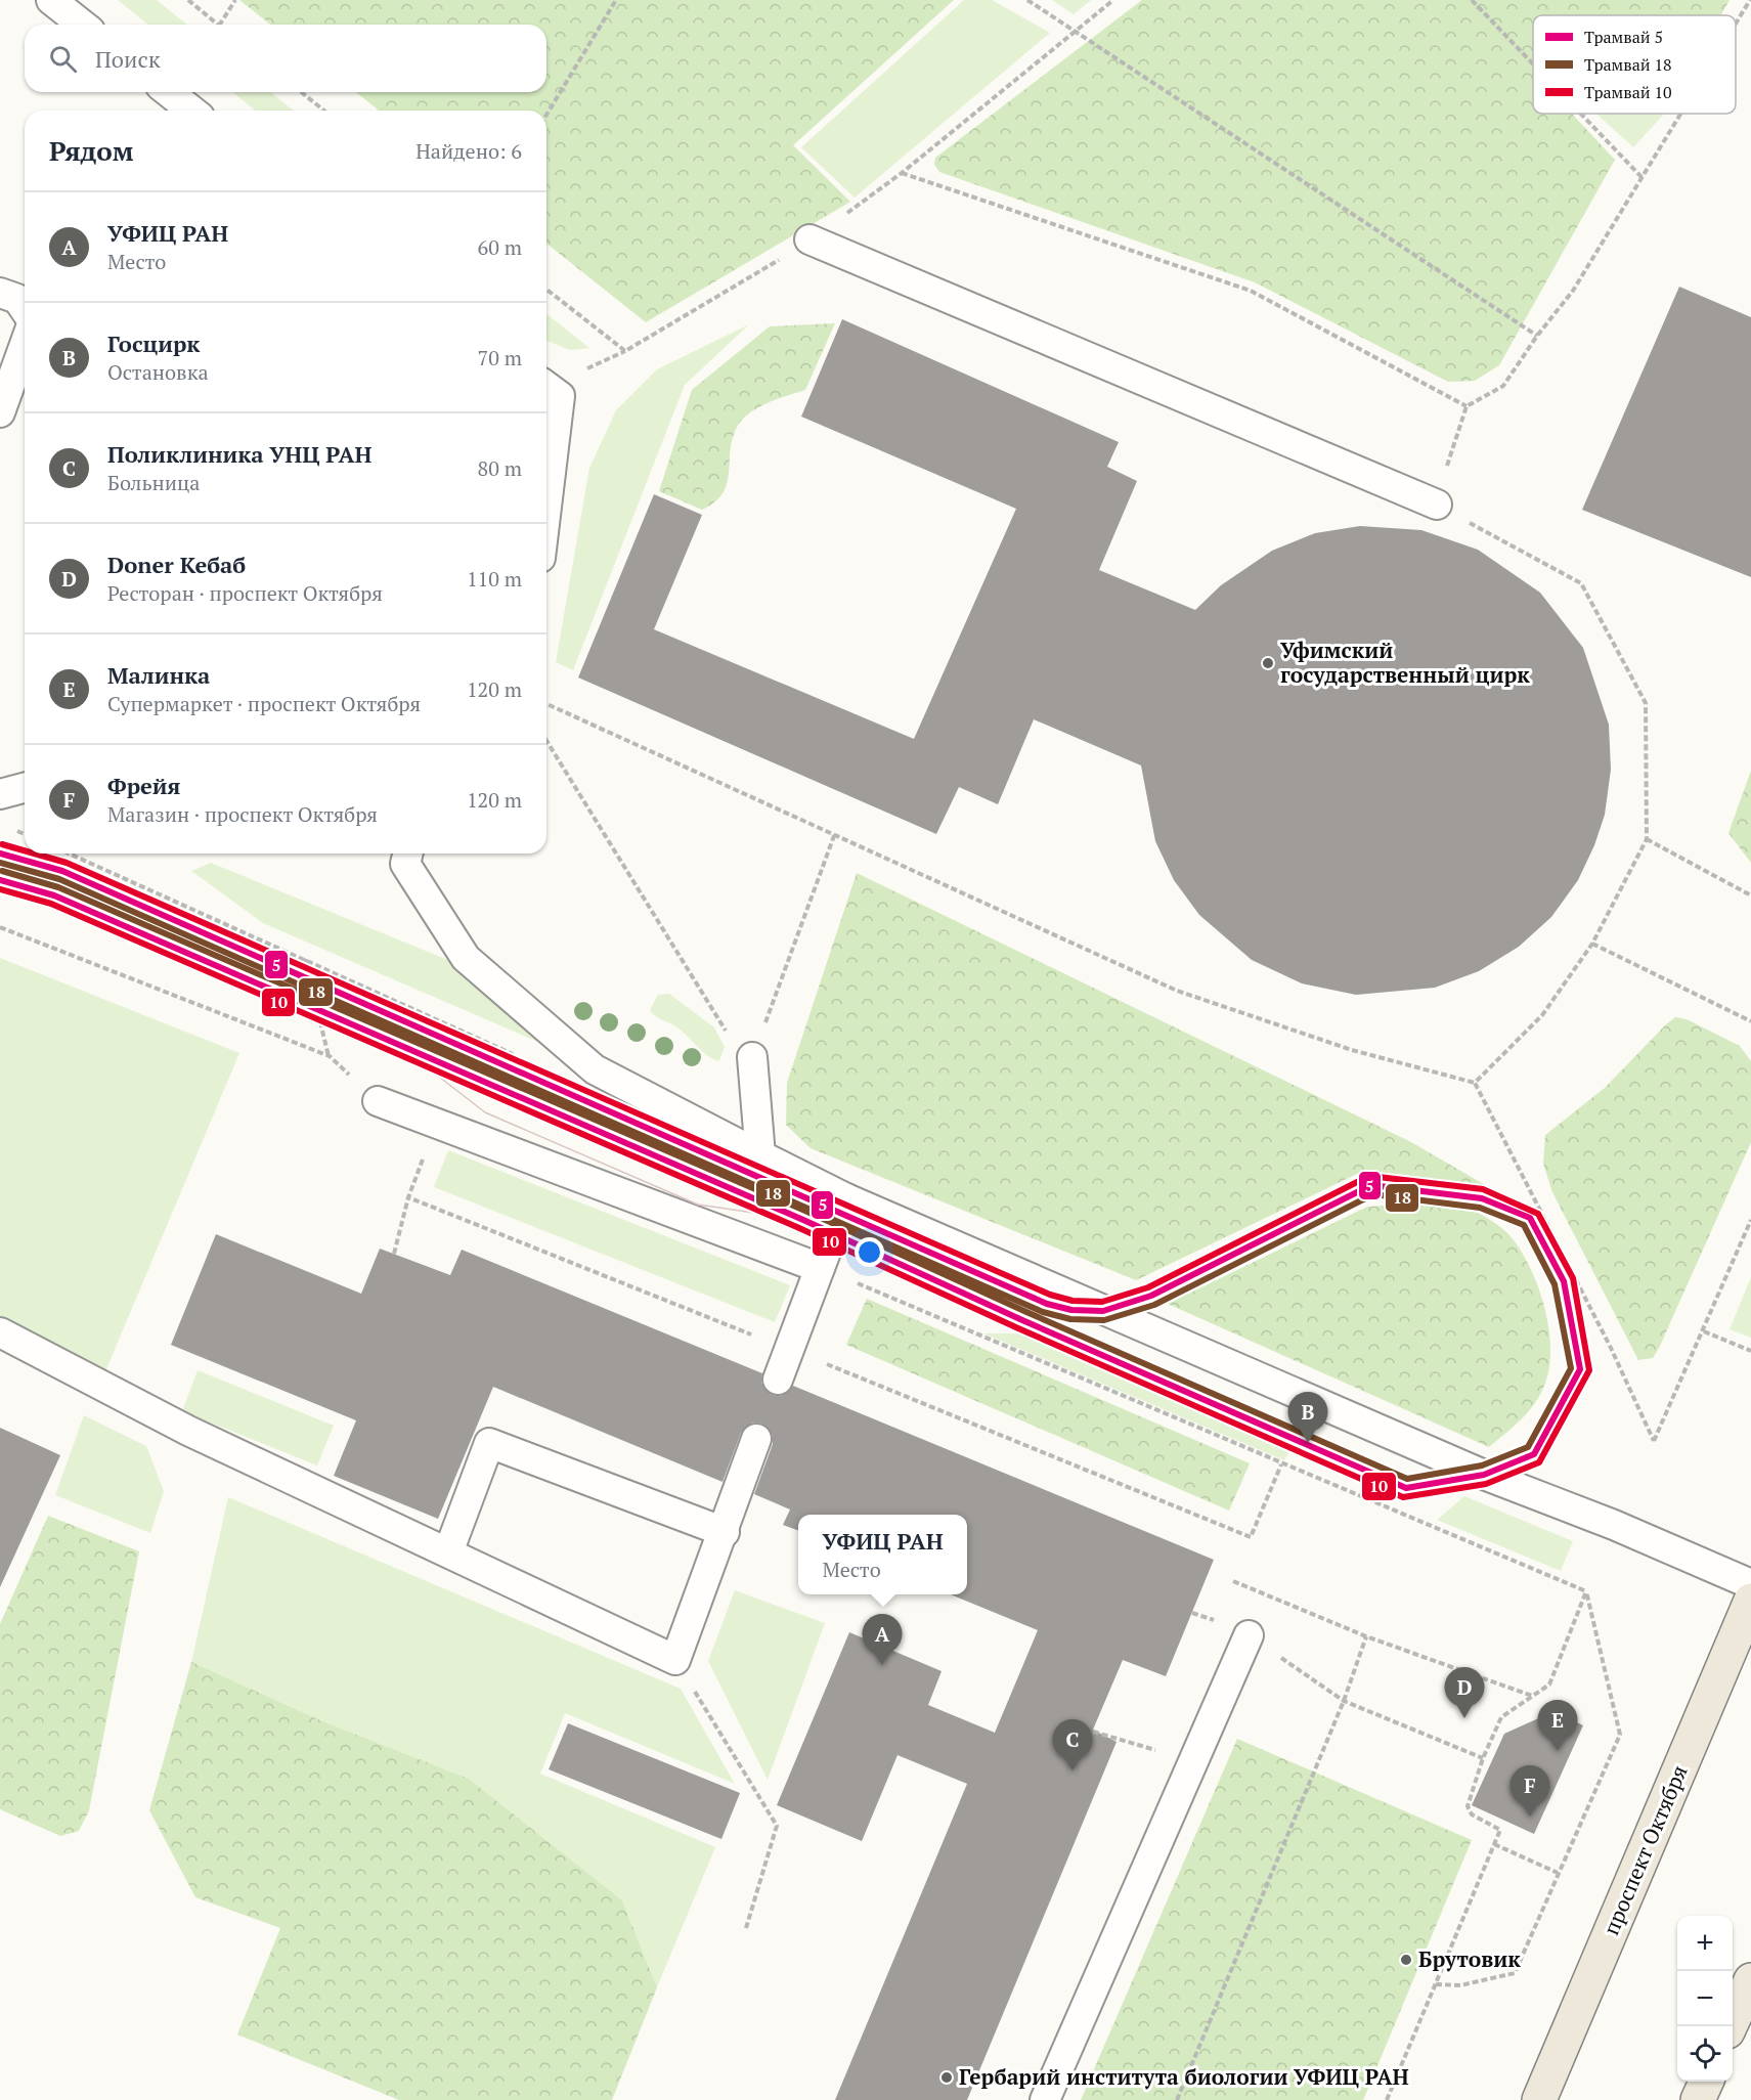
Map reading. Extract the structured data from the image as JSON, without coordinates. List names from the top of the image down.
{
  "streets": {
    "main road": ["проспект Октября"]
  },
  "places": ["Уфимский государственный цирк", "Брутовик", "Гербарий института биологии УФИЦ РАН"],
  "lines": ["tram line 10", "tram line 5", "tram line 18"],
  "legend": ["Трамвай 5", "Трамвай 18", "Трамвай 10"],
  "page": {
    "search": "Поиск",
    "heading": ["Рядом", "Найдено: 6"],
    "list": [
      {
        "mark": "A",
        "name": "УФИЦ РАН",
        "note": "Место",
        "value": "60 m"
      },
      {
        "mark": "B",
        "name": "Госцирк",
        "note": "Остановка",
        "value": "70 m"
      },
      {
        "mark": "C",
        "name": "Поликлиника УНЦ РАН",
        "note": "Больница",
        "value": "80 m"
      },
      {
        "mark": "D",
        "name": "Doner Кебаб",
        "note": "Ресторан · проспект Октября",
        "value": "110 m"
      },
      {
        "mark": "E",
        "name": "Малинка",
        "note": "Супермаркет · проспект Октября",
        "value": "120 m"
      },
      {
        "mark": "F",
        "name": "Фрейя",
        "note": "Магазин · проспект Октября",
        "value": "120 m"
      }
    ],
    "pins": [
      "B",
      "A",
      "D",
      "E",
      "C",
      "F"
    ],
    "popup": ["УФИЦ РАН", "Место"],
    "map_buttons": ["+", "−"]
  }
}
